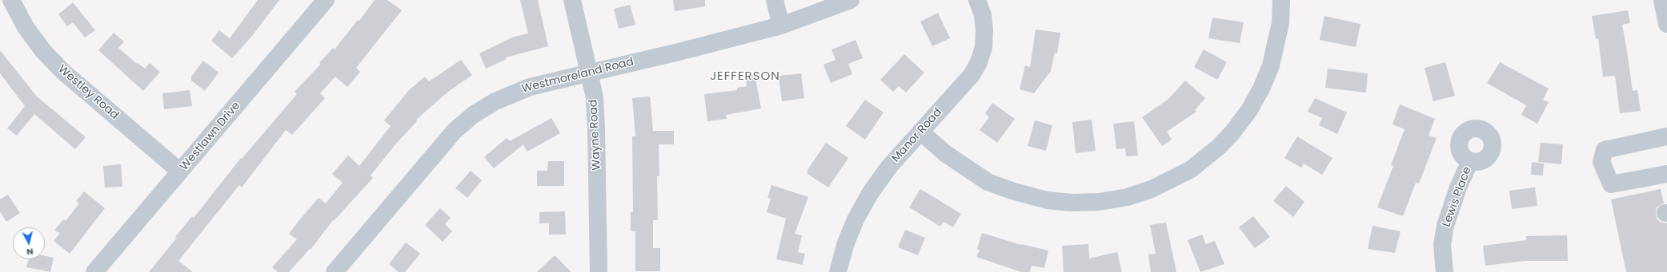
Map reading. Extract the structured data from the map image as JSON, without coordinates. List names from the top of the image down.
{
  "streets": {
    "street": [
      "Westmoreland Road",
      "Westley Road",
      "Wayne Road",
      "Manor Road",
      "Westlawn Drive",
      "Lewis Place"
    ]
  },
  "crossings": [
    ["Westmoreland Road", "Wayne Road"],
    ["Westley Road", "Westlawn Drive"]
  ],
  "districts": ["JEFFERSON"],
  "north": "bottom"
}
